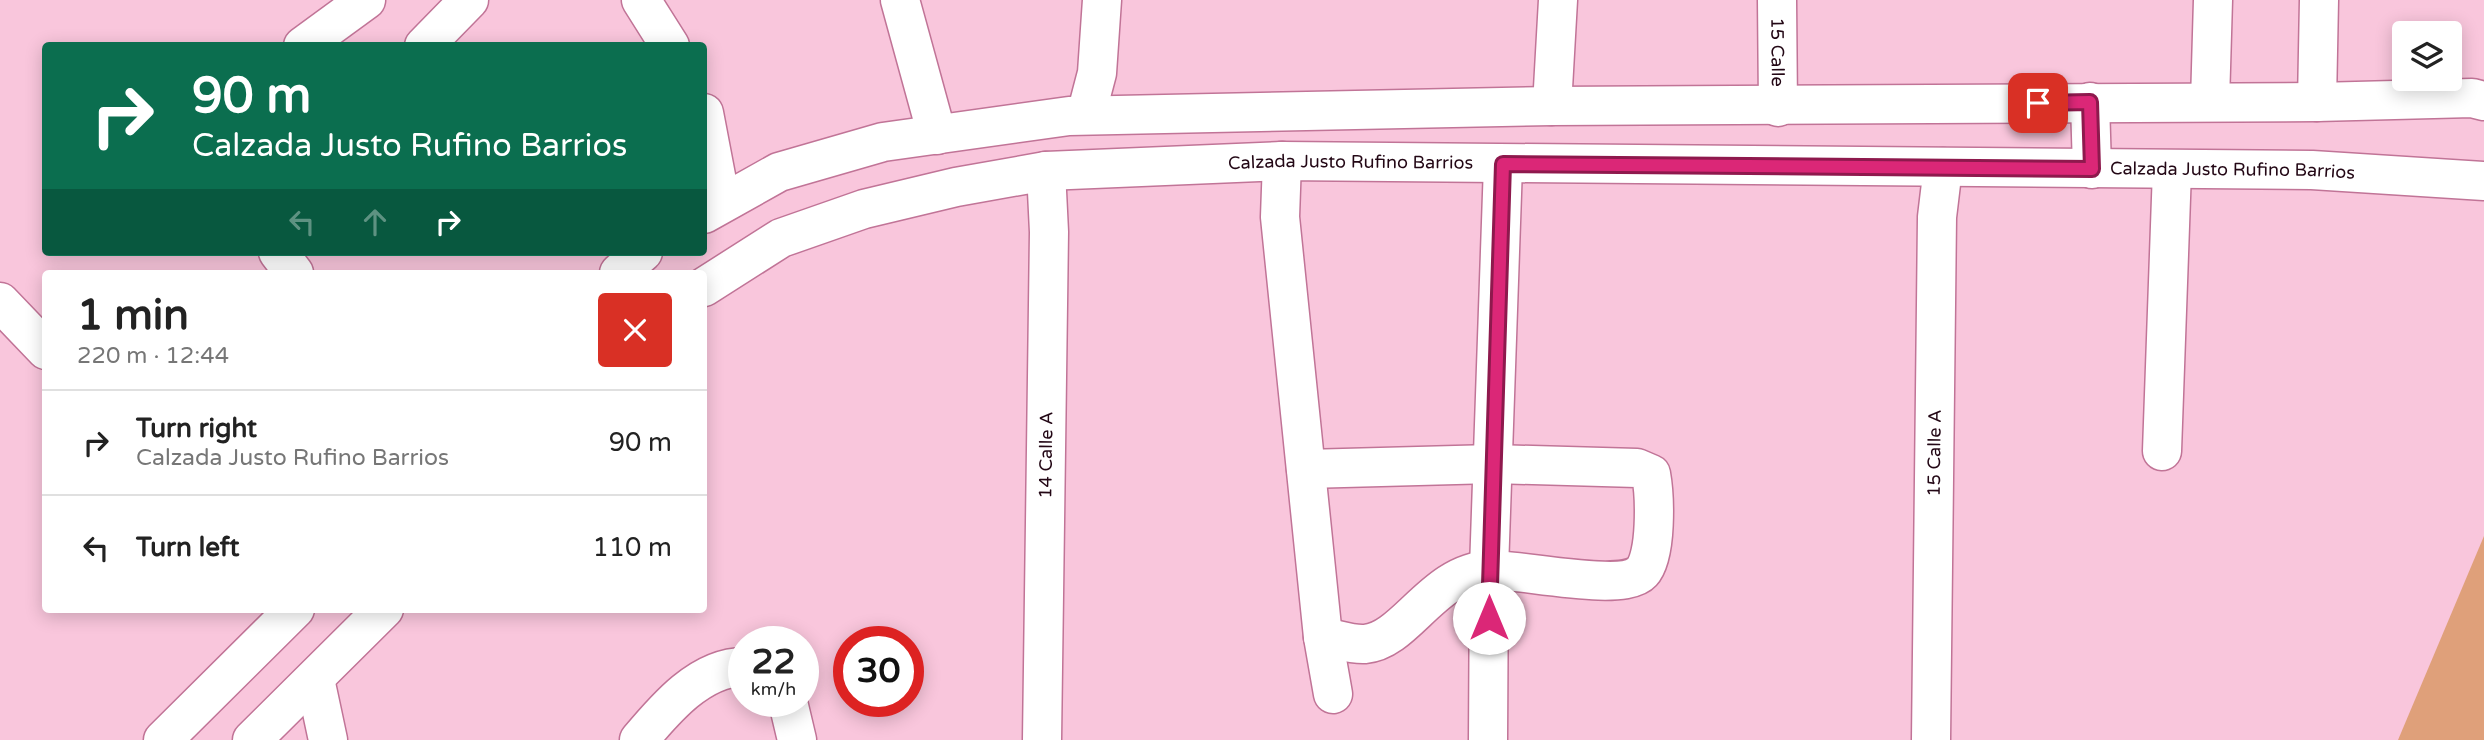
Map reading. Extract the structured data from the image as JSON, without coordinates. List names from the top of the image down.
{
  "streets": {
    "street": [
      "15 Calle",
      "Calzada Justo Rufino Barrios",
      "15 Calle A",
      "14 Calle A"
    ]
  },
  "crossings": [
    ["Calzada Justo Rufino Barrios", "15 Calle A"],
    ["Calzada Justo Rufino Barrios", "14 Calle A"]
  ],
  "page": {
    "turn": ["90 m", "Calzada Justo Rufino Barrios"],
    "heading": ["1 min", "220 m · 12:44"],
    "list": [
      {
        "name": "Turn right",
        "note": "Calzada Justo Rufino Barrios",
        "value": "90 m"
      },
      {
        "name": "Turn left",
        "value": "110 m"
      }
    ],
    "speed": "22 km/h",
    "limit": "30"
  }
}
